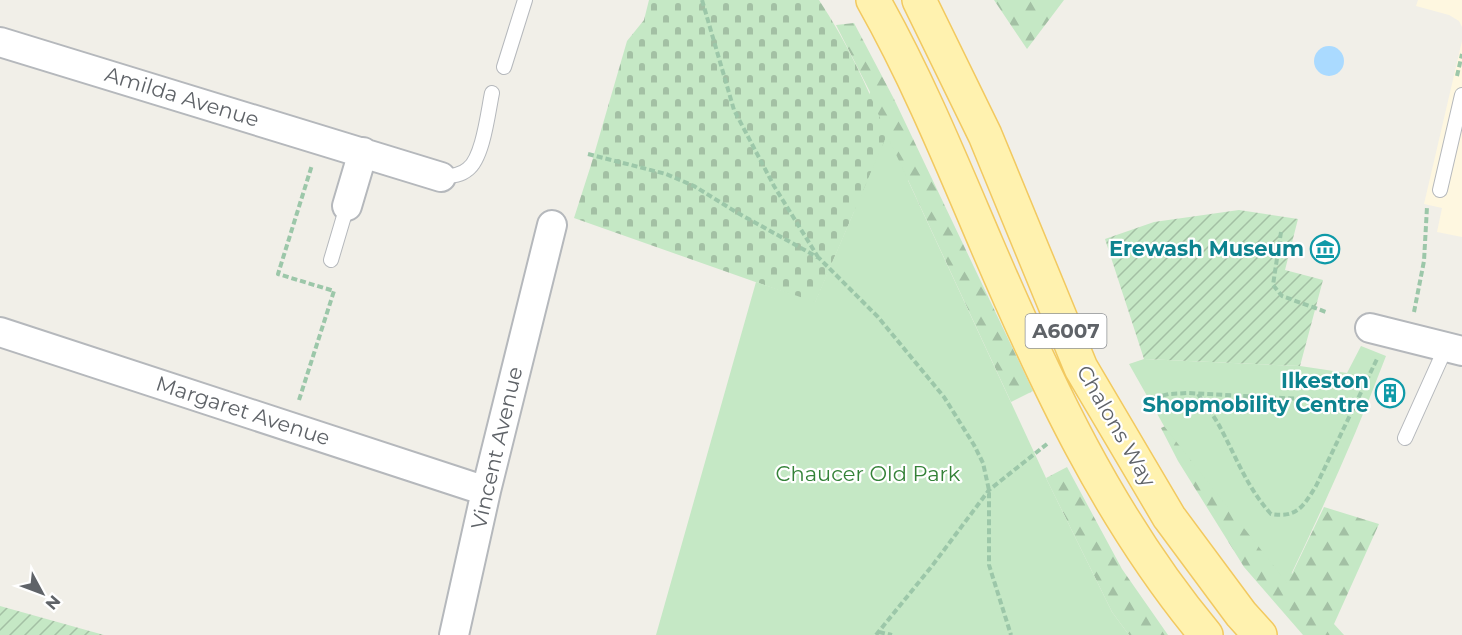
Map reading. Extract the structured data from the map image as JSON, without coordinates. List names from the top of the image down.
{
  "streets": {
    "main road": ["A6007", "Chalons Way"],
    "street": ["Amilda Avenue", "Margaret Avenue", "Vincent Avenue"]
  },
  "crossings": [
    ["Margaret Avenue", "Vincent Avenue"]
  ],
  "parks": ["Chaucer Old Park"],
  "places": {
    "museum": ["Erewash Museum"],
    "building": ["Ilkeston Shopmobility Centre"]
  },
  "north": "bottom right"
}
